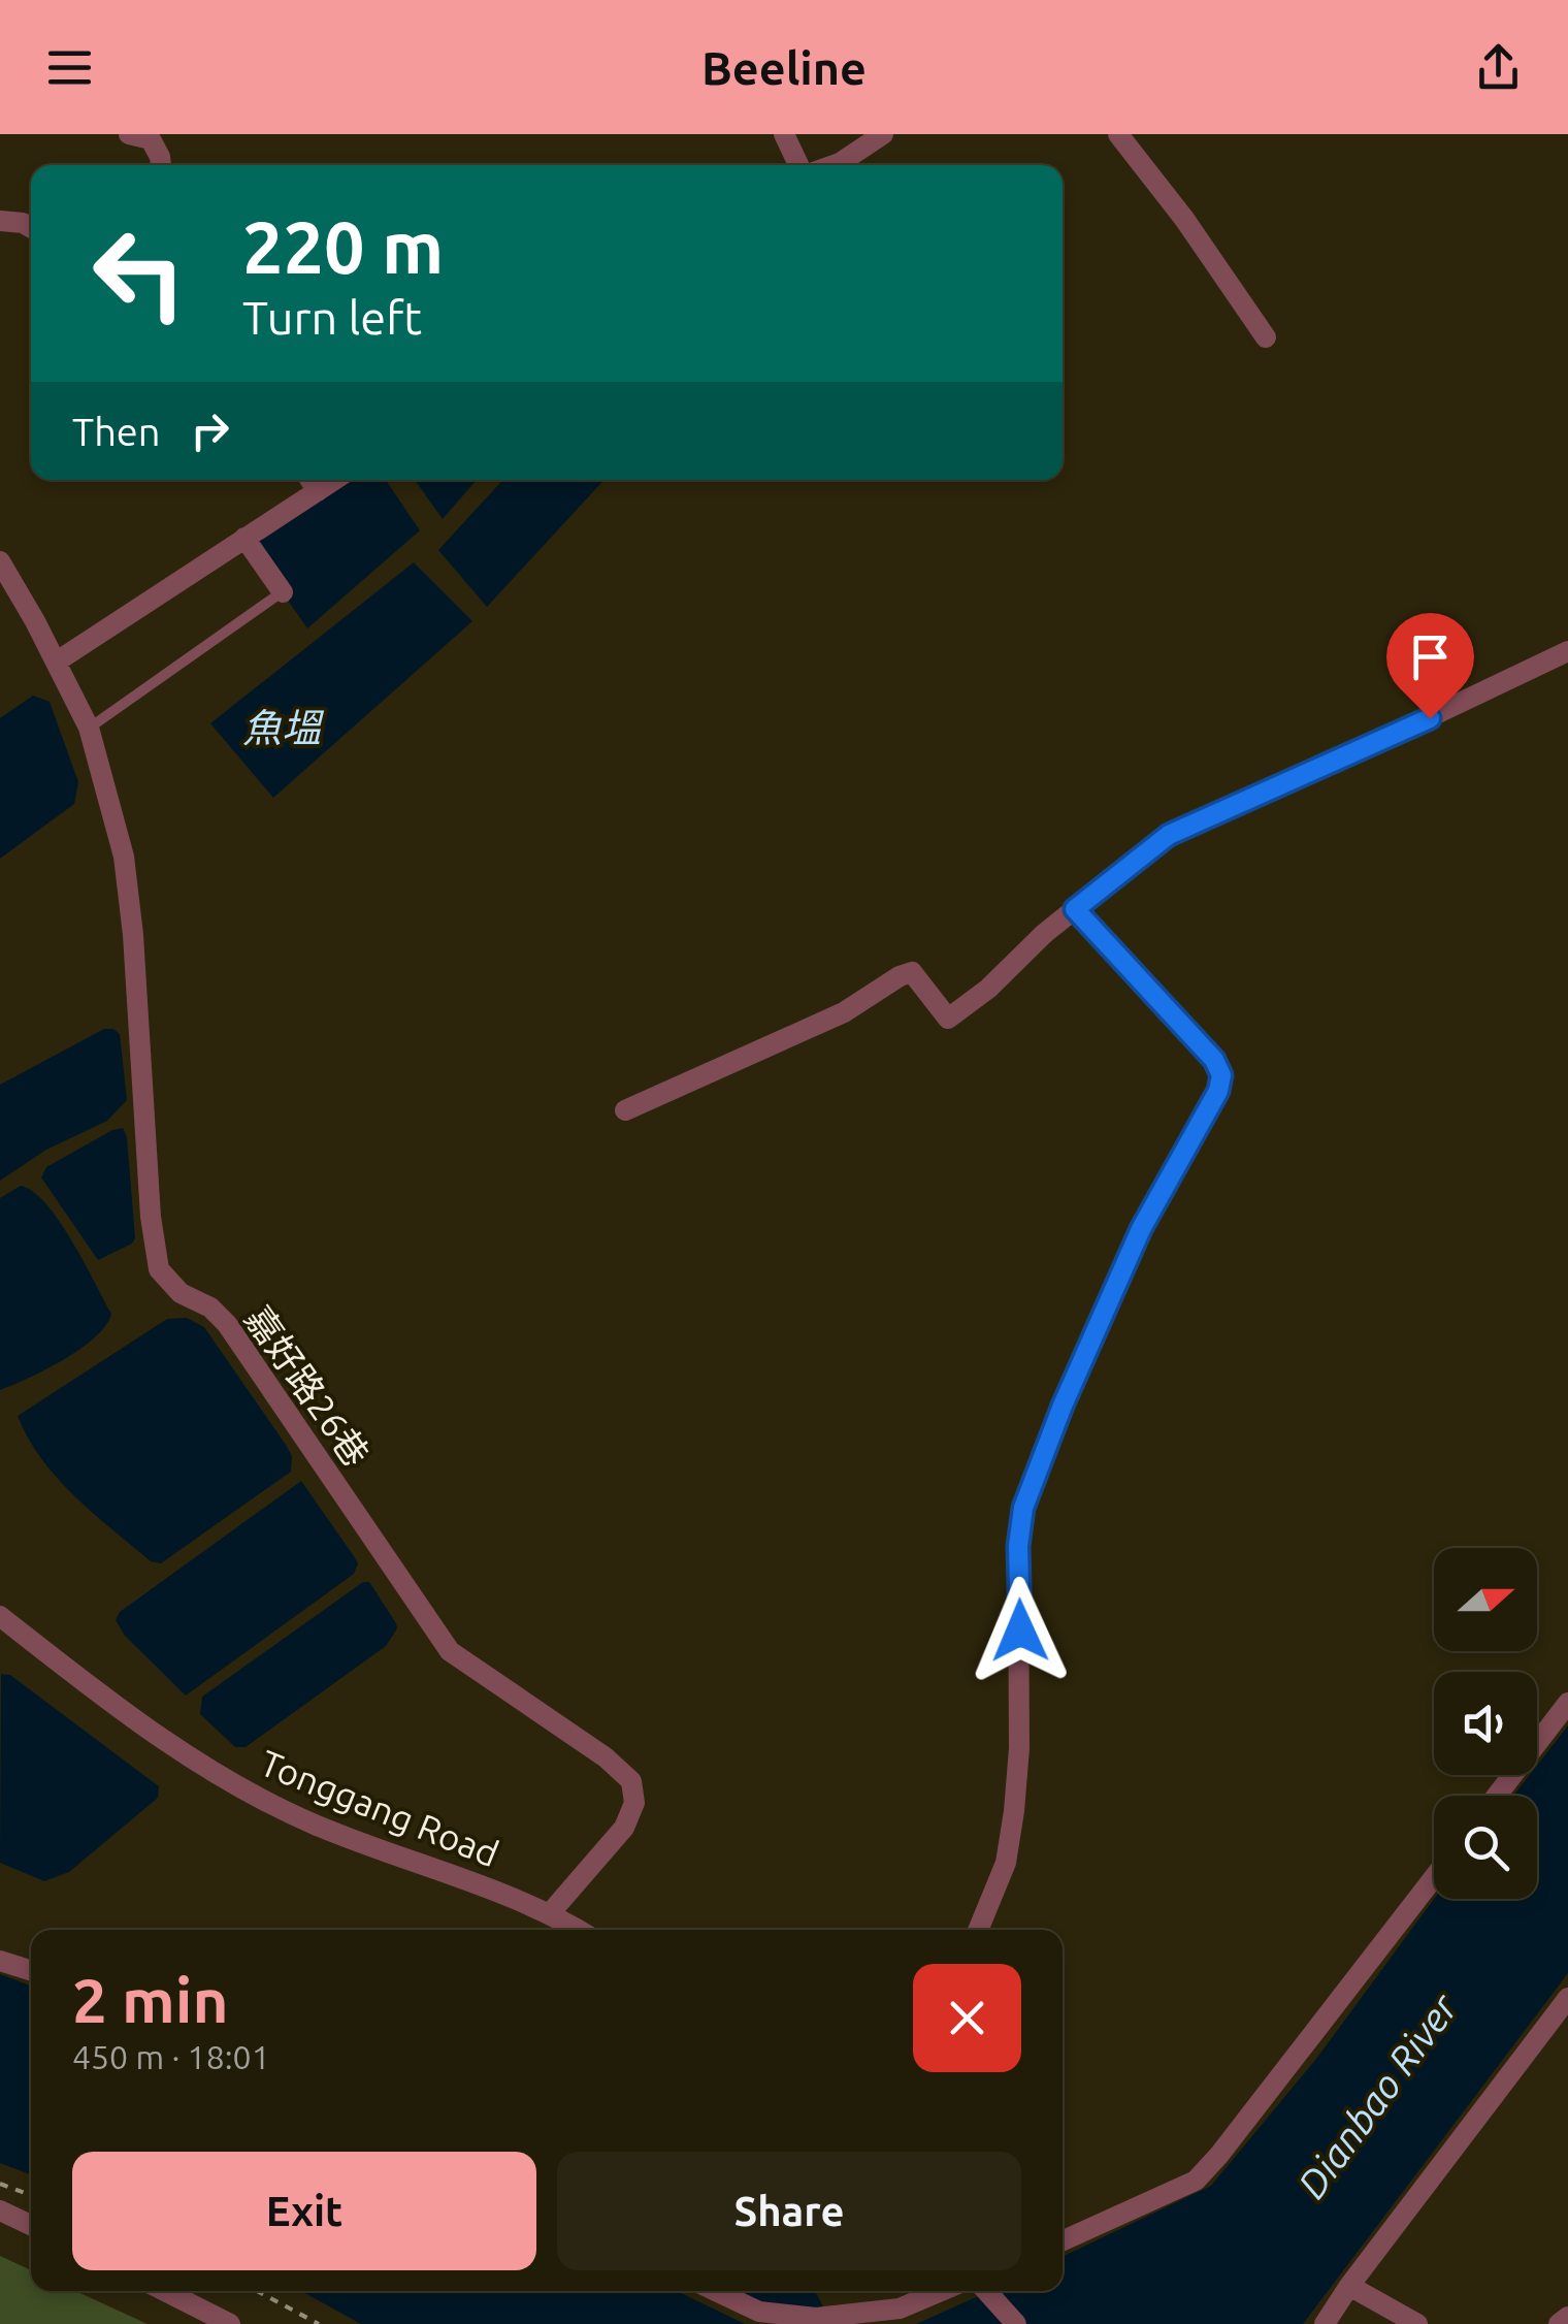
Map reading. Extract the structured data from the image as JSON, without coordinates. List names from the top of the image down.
{
  "streets": {
    "street": ["嘉好路26巷", "Tonggang Road"]
  },
  "crossings": [
    ["嘉好路26巷", "Tonggang Road"]
  ],
  "water": ["魚塭", "Dianbao River"],
  "north": "right",
  "page": {
    "header": "Beeline",
    "turn": ["220 m", "Turn left"],
    "then": "Then",
    "heading": ["2 min", "450 m · 18:01"],
    "buttons": ["Exit", "Share"]
  }
}
